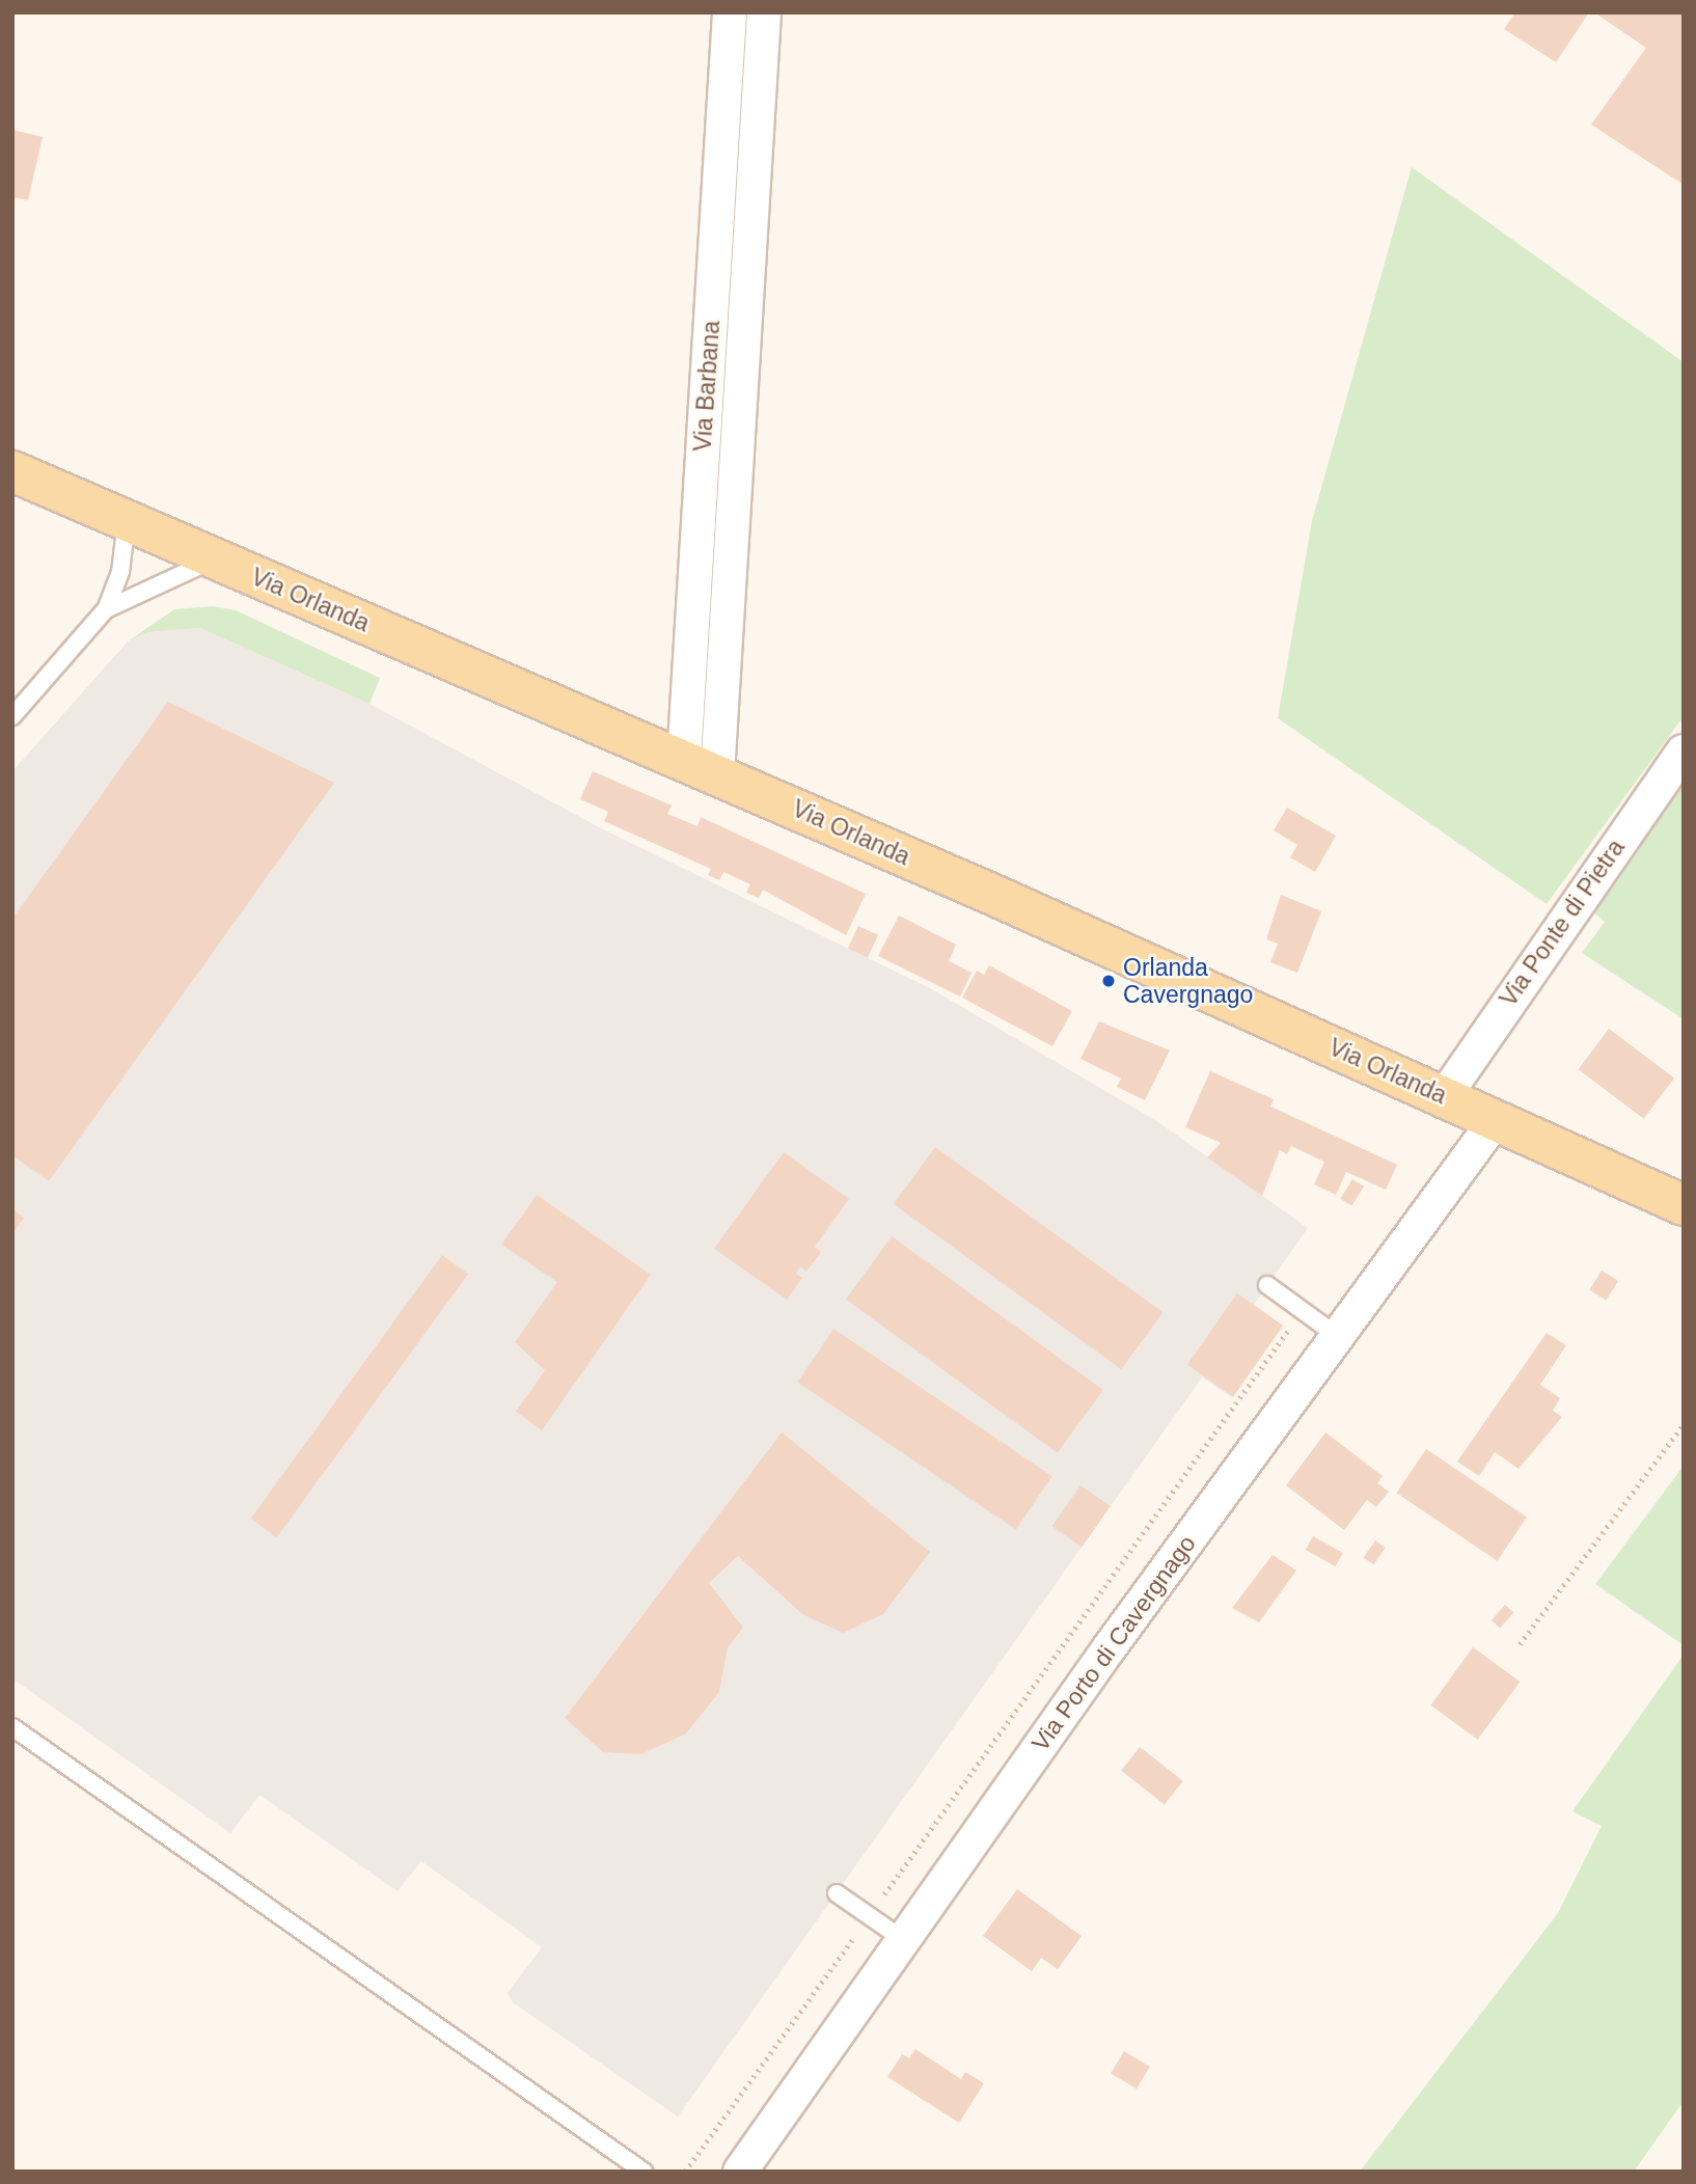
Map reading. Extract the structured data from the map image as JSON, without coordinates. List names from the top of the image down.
{
  "streets": {
    "main road": ["Via Orlanda"],
    "street": ["Via Barbana", "Via Ponte di Pietra", "Via Porto di Cavergnago"]
  },
  "crossings": [
    ["Via Barbana", "Via Orlanda"],
    ["Via Orlanda", "Via Ponte di Pietra"],
    ["Via Orlanda", "Via Porto di Cavergnago"]
  ],
  "places": ["Orlanda Cavergnago"]
}
